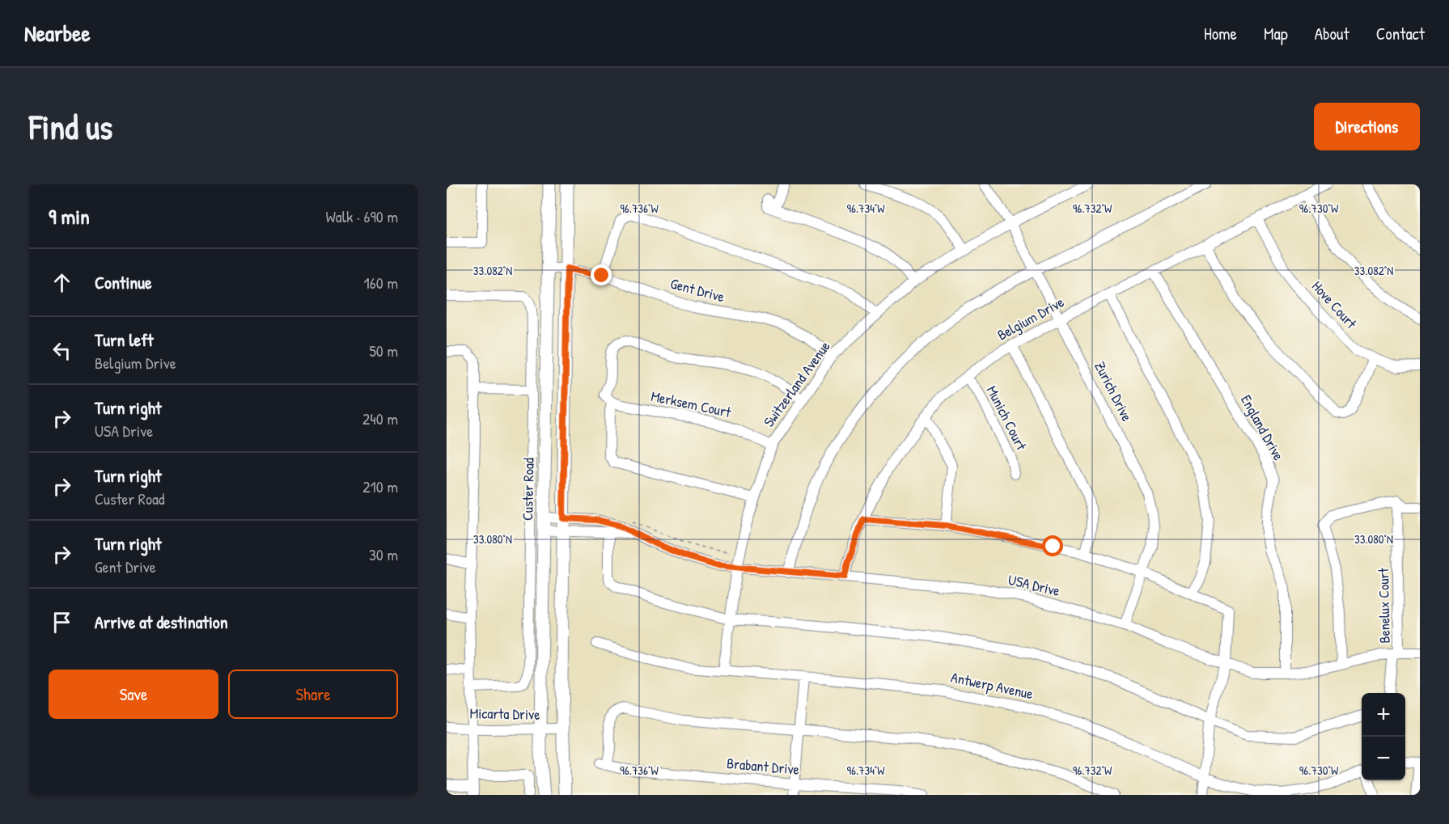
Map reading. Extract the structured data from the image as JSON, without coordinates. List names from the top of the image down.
{
  "streets": {
    "main road": ["Custer Road"],
    "street": [
      "Gent Drive",
      "Hove Court",
      "Belgium Drive",
      "Switzerland Avenue",
      "Zurich Drive",
      "Merksem Court",
      "Munich Court",
      "England Drive",
      "USA Drive",
      "Benelux Court",
      "Antwerp Avenue",
      "Micarta Drive",
      "Brabant Drive"
    ]
  },
  "crossings": [
    ["Gent Drive", "Switzerland Avenue"],
    ["Gent Drive", "Custer Road"],
    ["Hove Court", "Belgium Drive"],
    ["Belgium Drive", "Zurich Drive"],
    ["Belgium Drive", "Munich Court"],
    ["Belgium Drive", "England Drive"],
    ["Belgium Drive", "USA Drive"],
    ["Switzerland Avenue", "Zurich Drive"],
    ["Switzerland Avenue", "Merksem Court"],
    ["Switzerland Avenue", "USA Drive"],
    ["Switzerland Avenue", "Antwerp Avenue"],
    ["Zurich Drive", "USA Drive"],
    ["England Drive", "USA Drive"],
    ["Custer Road", "USA Drive"],
    ["Custer Road", "Micarta Drive"],
    ["USA Drive", "Benelux Court"]
  ],
  "page": {
    "header": "Nearbee",
    "nav": [
      "Home",
      "Map",
      "About",
      "Contact"
    ],
    "buttons": [
      "Directions",
      ["Save", "Share"]
    ],
    "title": "Find us",
    "heading": ["9 min", "Walk · 690 m"],
    "list": [
      ["Continue", "160 m"],
      ["Turn left", "Belgium Drive", "50 m"],
      ["Turn right", "USA Drive", "240 m"],
      ["Turn right", "Custer Road", "210 m"],
      ["Turn right", "Gent Drive", "30 m"],
      "Arrive at destination"
    ],
    "map_buttons": ["+", "−"]
  },
  "coordinates": [
    "96.736°W",
    "96.734°W",
    "96.732°W",
    "96.730°W",
    "33.082°N",
    "33.080°N"
  ]
}
